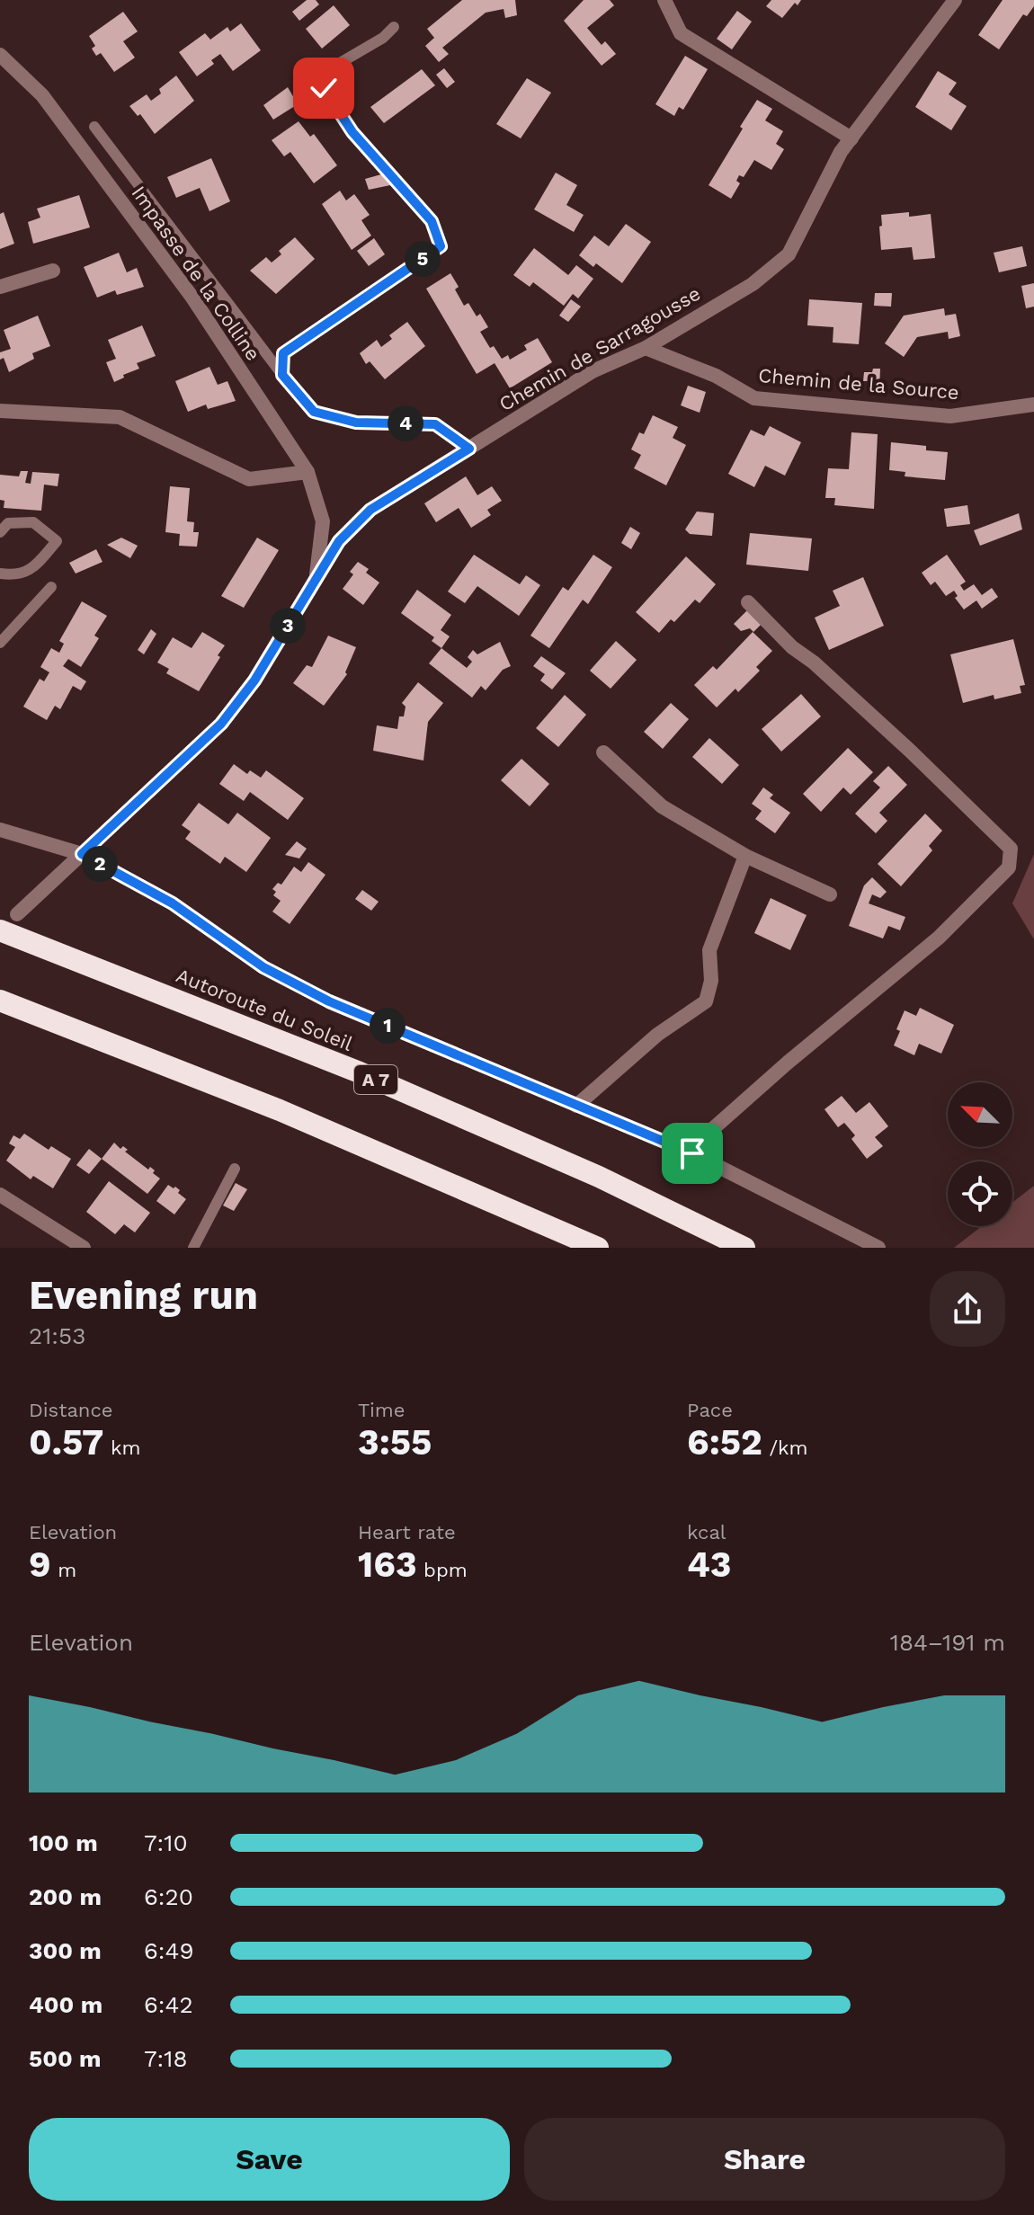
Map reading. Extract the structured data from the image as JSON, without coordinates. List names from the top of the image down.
{
  "streets": {
    "highway": ["Autoroute du Soleil", "A 7"],
    "street": ["Impasse de la Colline", "Chemin de Sarragousse", "Chemin de la Source"]
  },
  "crossings": [
    ["Impasse de la Colline", "Chemin de Sarragousse"],
    ["Chemin de Sarragousse", "Chemin de la Source"]
  ],
  "north": "top left",
  "page": {
    "pins": [
      "5",
      "4",
      "3",
      "2",
      "1"
    ],
    "heading": ["Evening run", "21:53"],
    "stats": [
      ["Distance", "0.57 km"],
      ["Time", "3:55"],
      ["Pace", "6:52 /km"],
      ["Elevation", "9 m"],
      ["Heart rate", "163 bpm"],
      ["kcal", "43"]
    ],
    "chart": ["Elevation", "184–191 m"],
    "list": [
      {
        "name": "100 m",
        "note": "7:10"
      },
      {
        "name": "200 m",
        "note": "6:20"
      },
      {
        "name": "300 m",
        "note": "6:49"
      },
      {
        "name": "400 m",
        "note": "6:42"
      },
      {
        "name": "500 m",
        "note": "7:18"
      }
    ],
    "buttons": ["Save", "Share"]
  }
}
